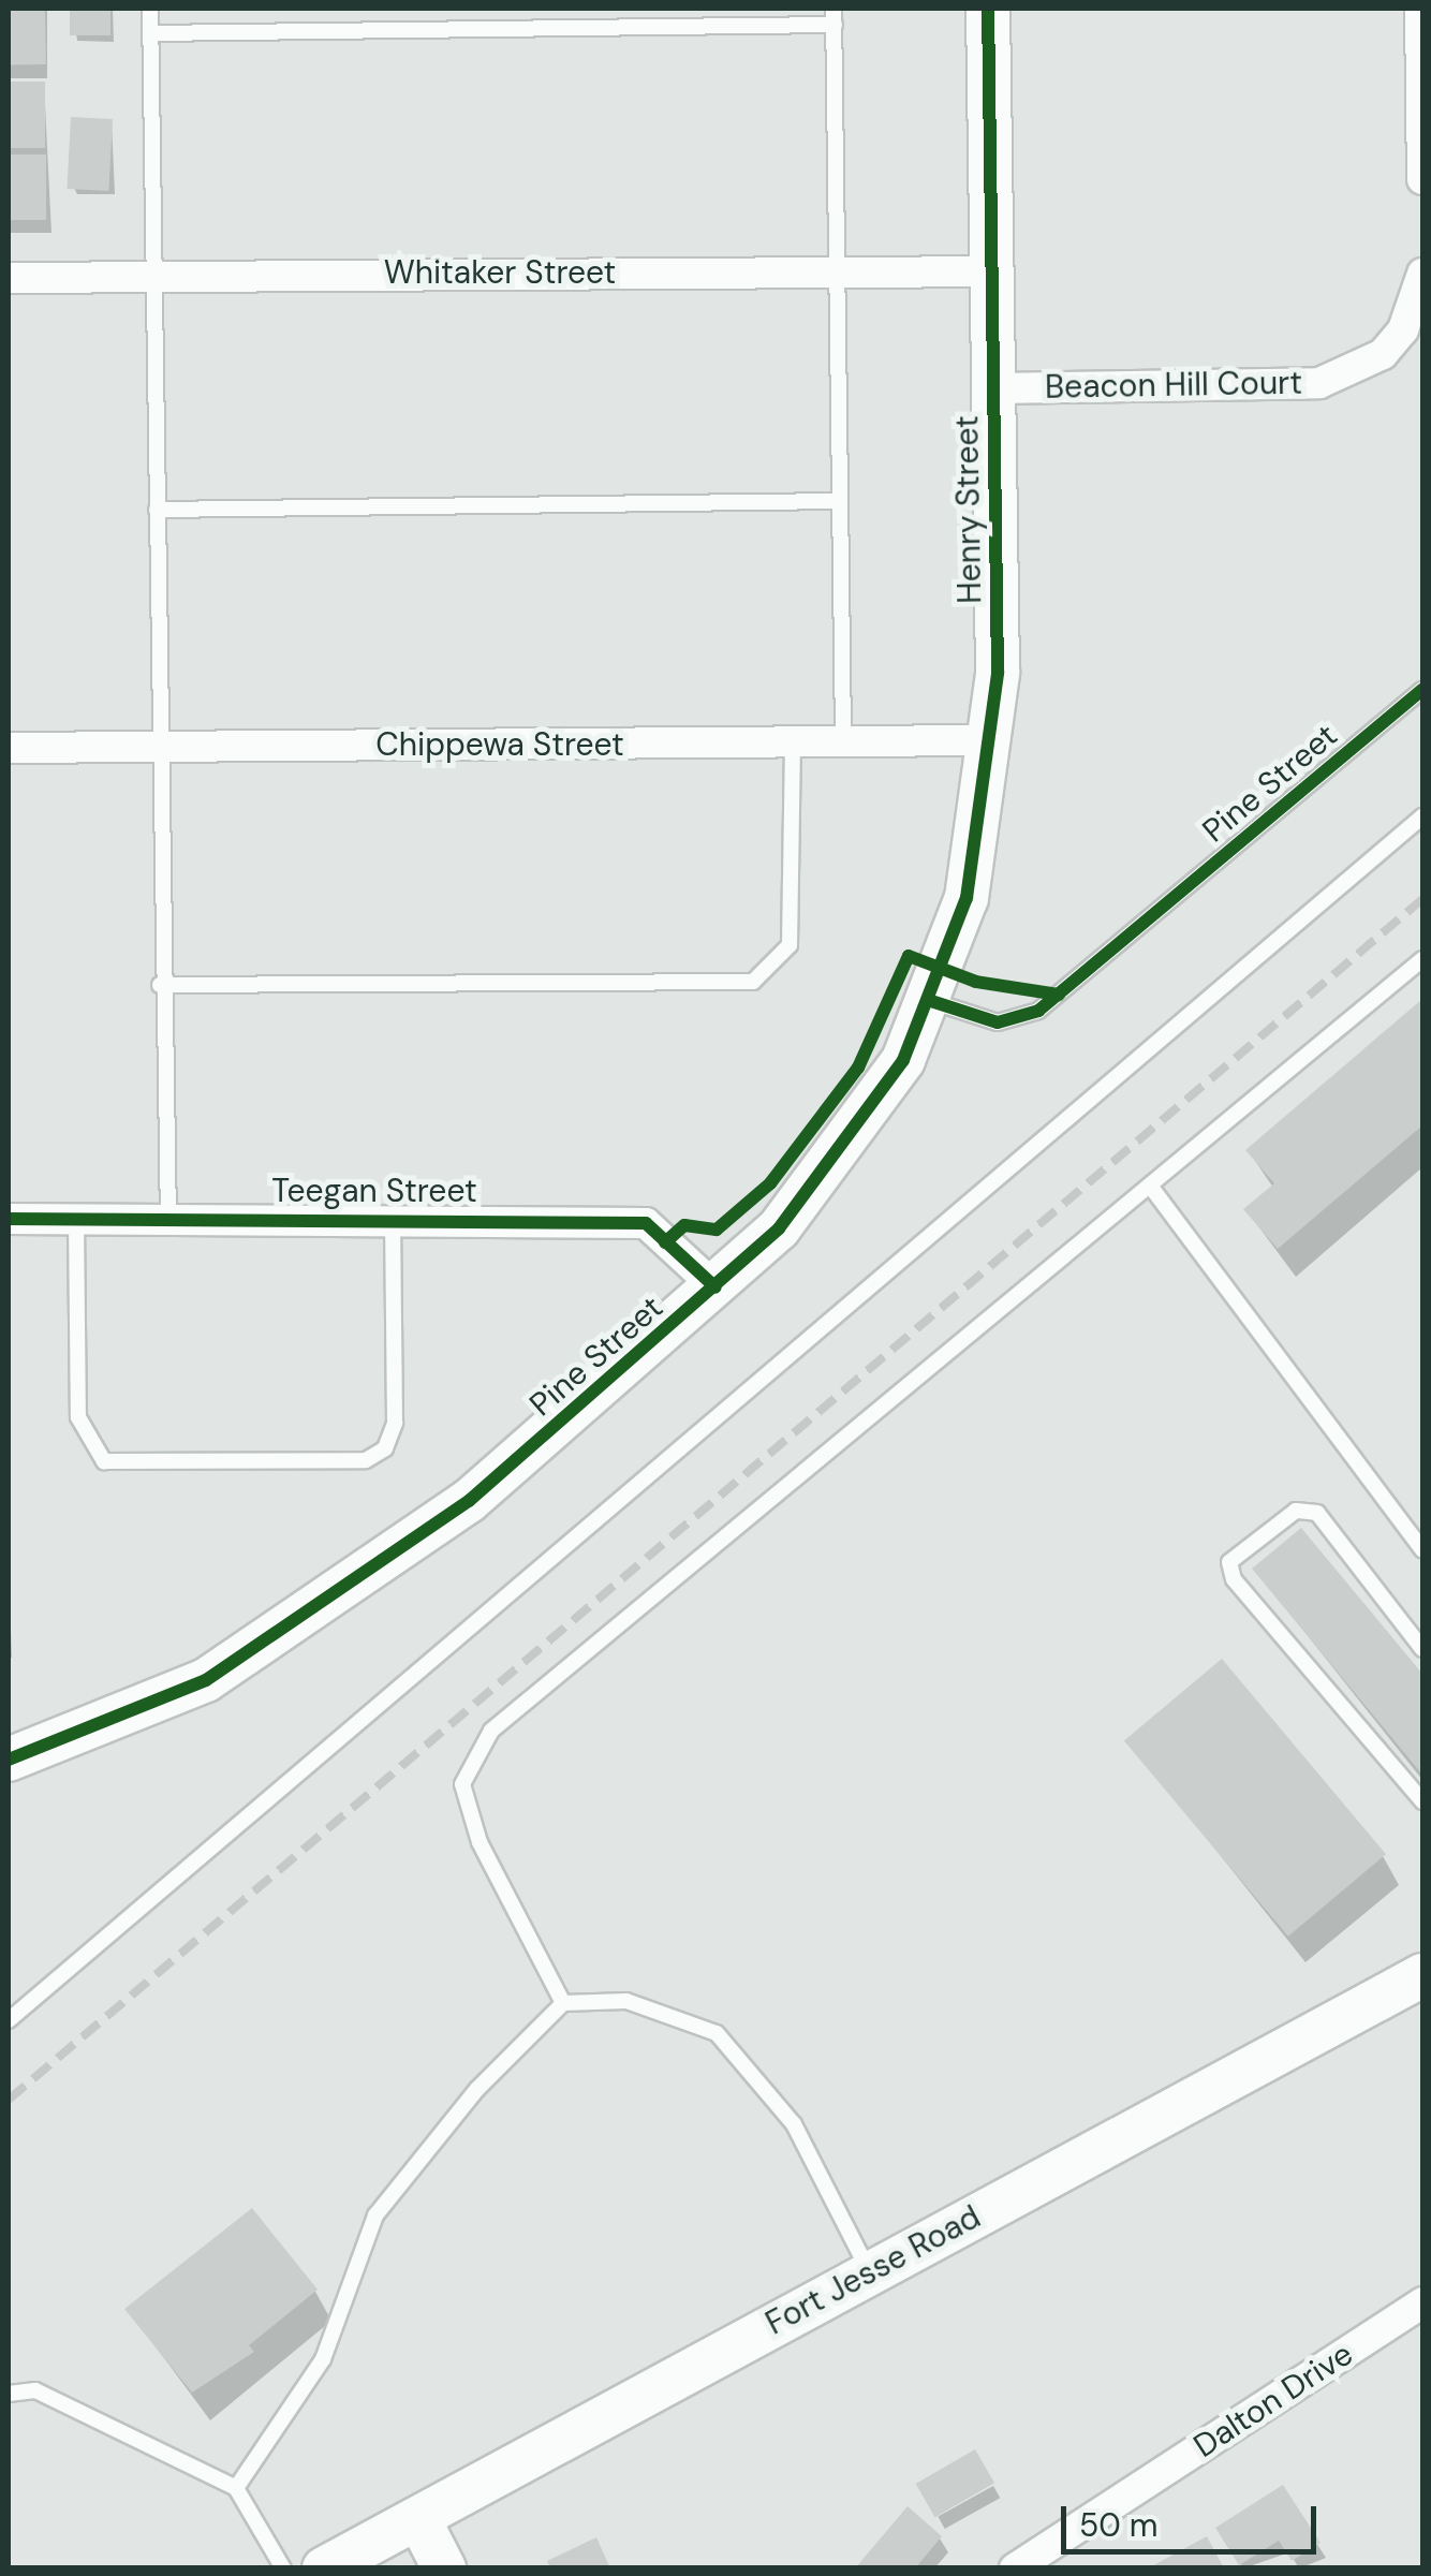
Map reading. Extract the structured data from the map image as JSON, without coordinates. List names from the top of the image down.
{
  "streets": {
    "street": [
      "Whitaker Street",
      "Beacon Hill Court",
      "Henry Street",
      "Chippewa Street",
      "Pine Street",
      "Teegan Street",
      "Fort Jesse Road",
      "Dalton Drive"
    ]
  },
  "crossings": [
    ["Whitaker Street", "Henry Street"],
    ["Beacon Hill Court", "Henry Street"],
    ["Henry Street", "Chippewa Street"],
    ["Henry Street", "Pine Street"],
    ["Pine Street", "Teegan Street"]
  ],
  "scale_bar": "50 m"
}
